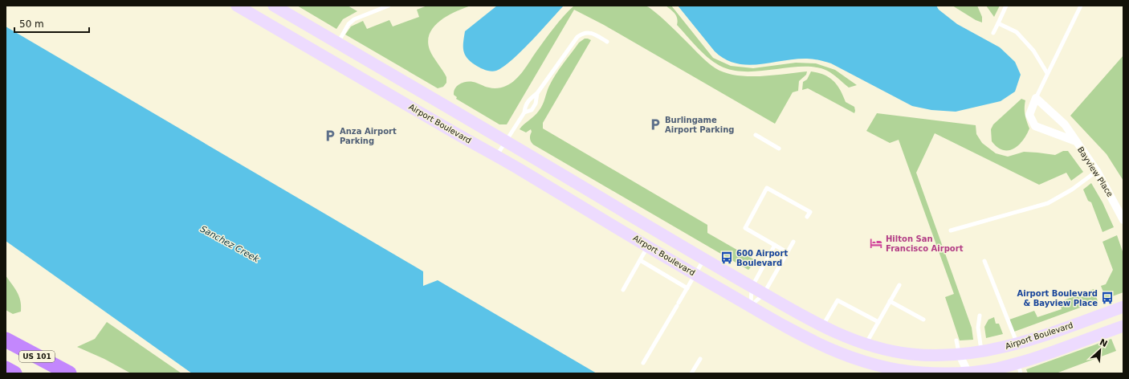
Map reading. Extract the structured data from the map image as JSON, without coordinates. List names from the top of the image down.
{
  "streets": {
    "highway": ["US 101"],
    "main road": ["Airport Boulevard"],
    "street": ["Bayview Place"]
  },
  "water": ["Sanchez Creek"],
  "places": {
    "parking": ["Burlingame Airport Parking", "Anza Airport Parking"],
    "hotel": ["Hilton San Francisco Airport"],
    "bus stop": ["600 Airport Boulevard", "Airport Boulevard & Bayview Place"]
  },
  "scale_bar": "50 m",
  "north": "top right"
}
